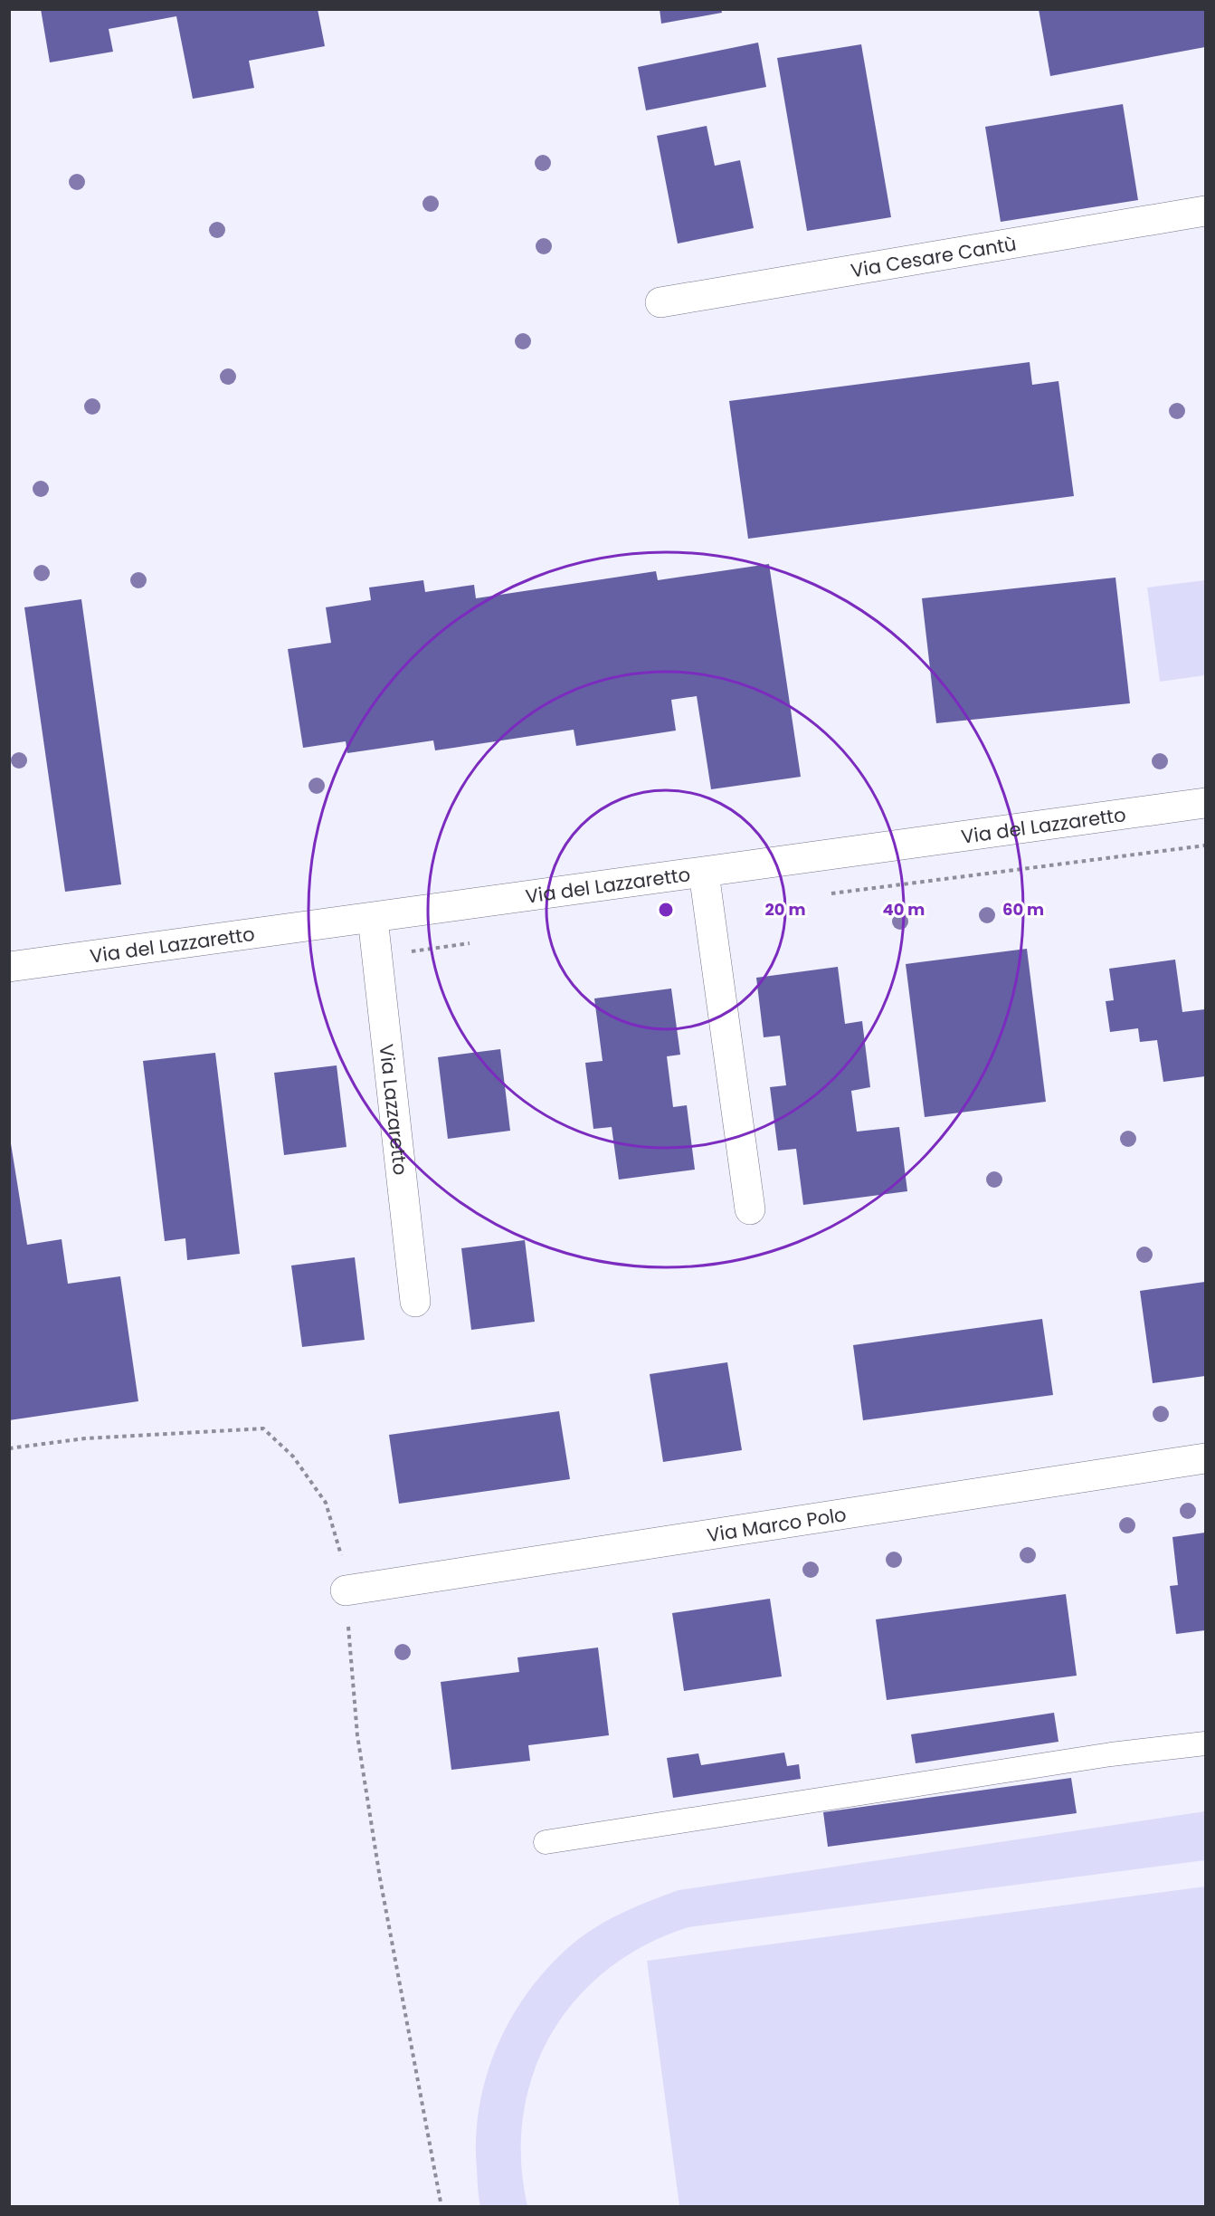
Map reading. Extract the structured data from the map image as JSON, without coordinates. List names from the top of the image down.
{
  "streets": {
    "street": [
      "Via Cesare Cantù",
      "Via del Lazzaretto",
      "Via Lazzaretto",
      "Via Marco Polo"
    ]
  },
  "crossings": [
    ["Via del Lazzaretto", "Via Lazzaretto"]
  ],
  "rings": ["20 m", "40 m", "60 m"]
}
